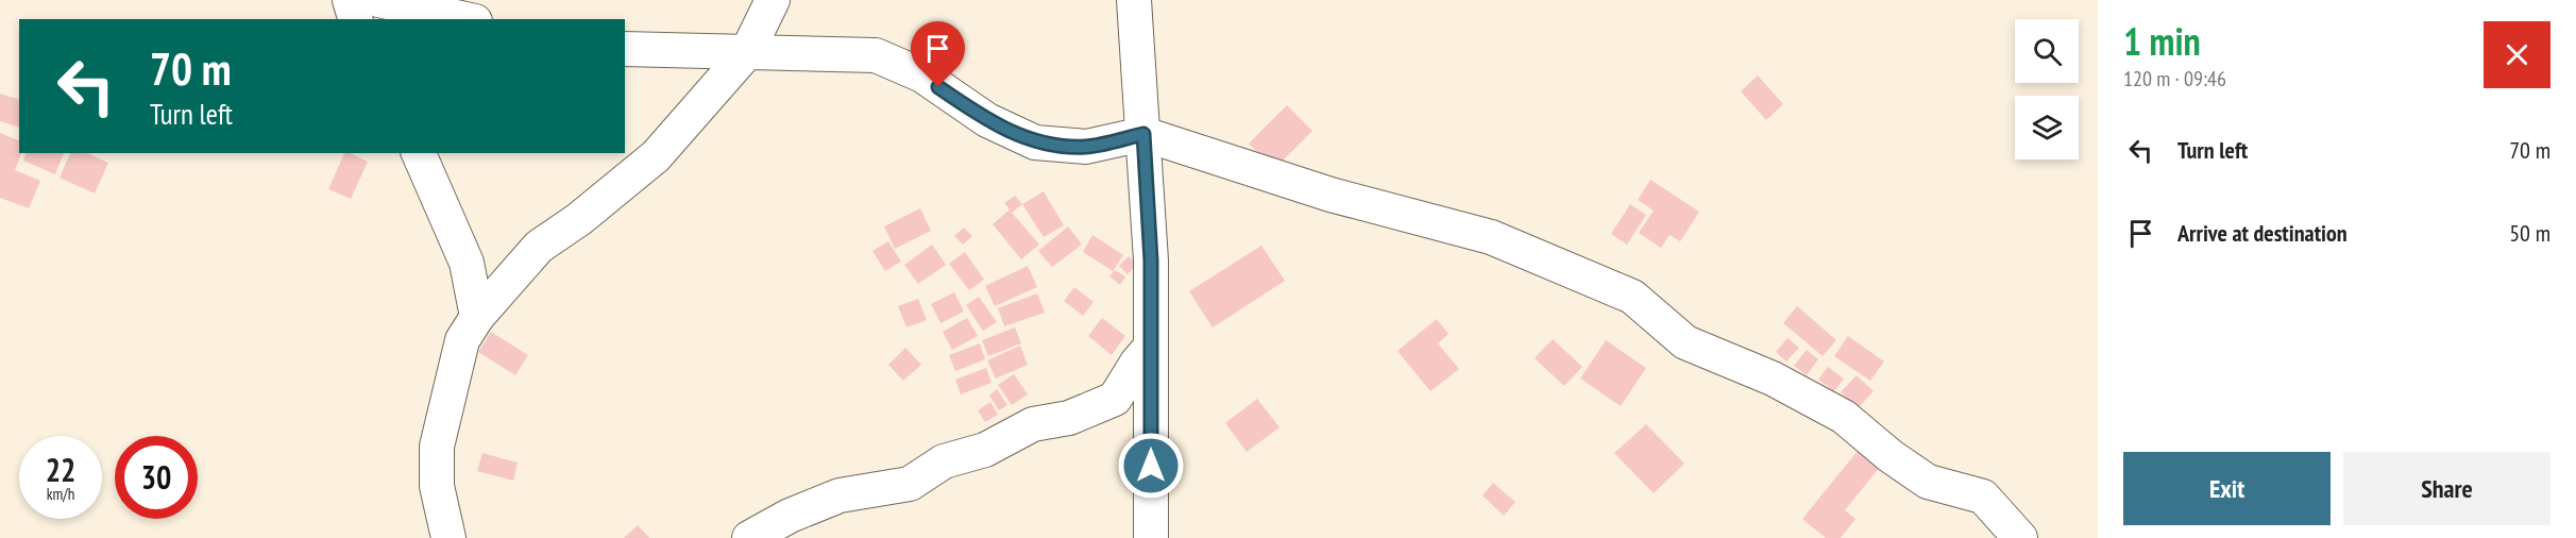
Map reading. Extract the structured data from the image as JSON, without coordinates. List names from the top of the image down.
{
  "page": {
    "heading": ["1 min", "120 m · 09:46"],
    "turn": ["70 m", "Turn left"],
    "list": [
      {
        "name": "Turn left",
        "value": "70 m"
      },
      {
        "name": "Arrive at destination",
        "value": "50 m"
      }
    ],
    "speed": "22 km/h",
    "limit": "30",
    "buttons": ["Exit", "Share"]
  }
}
